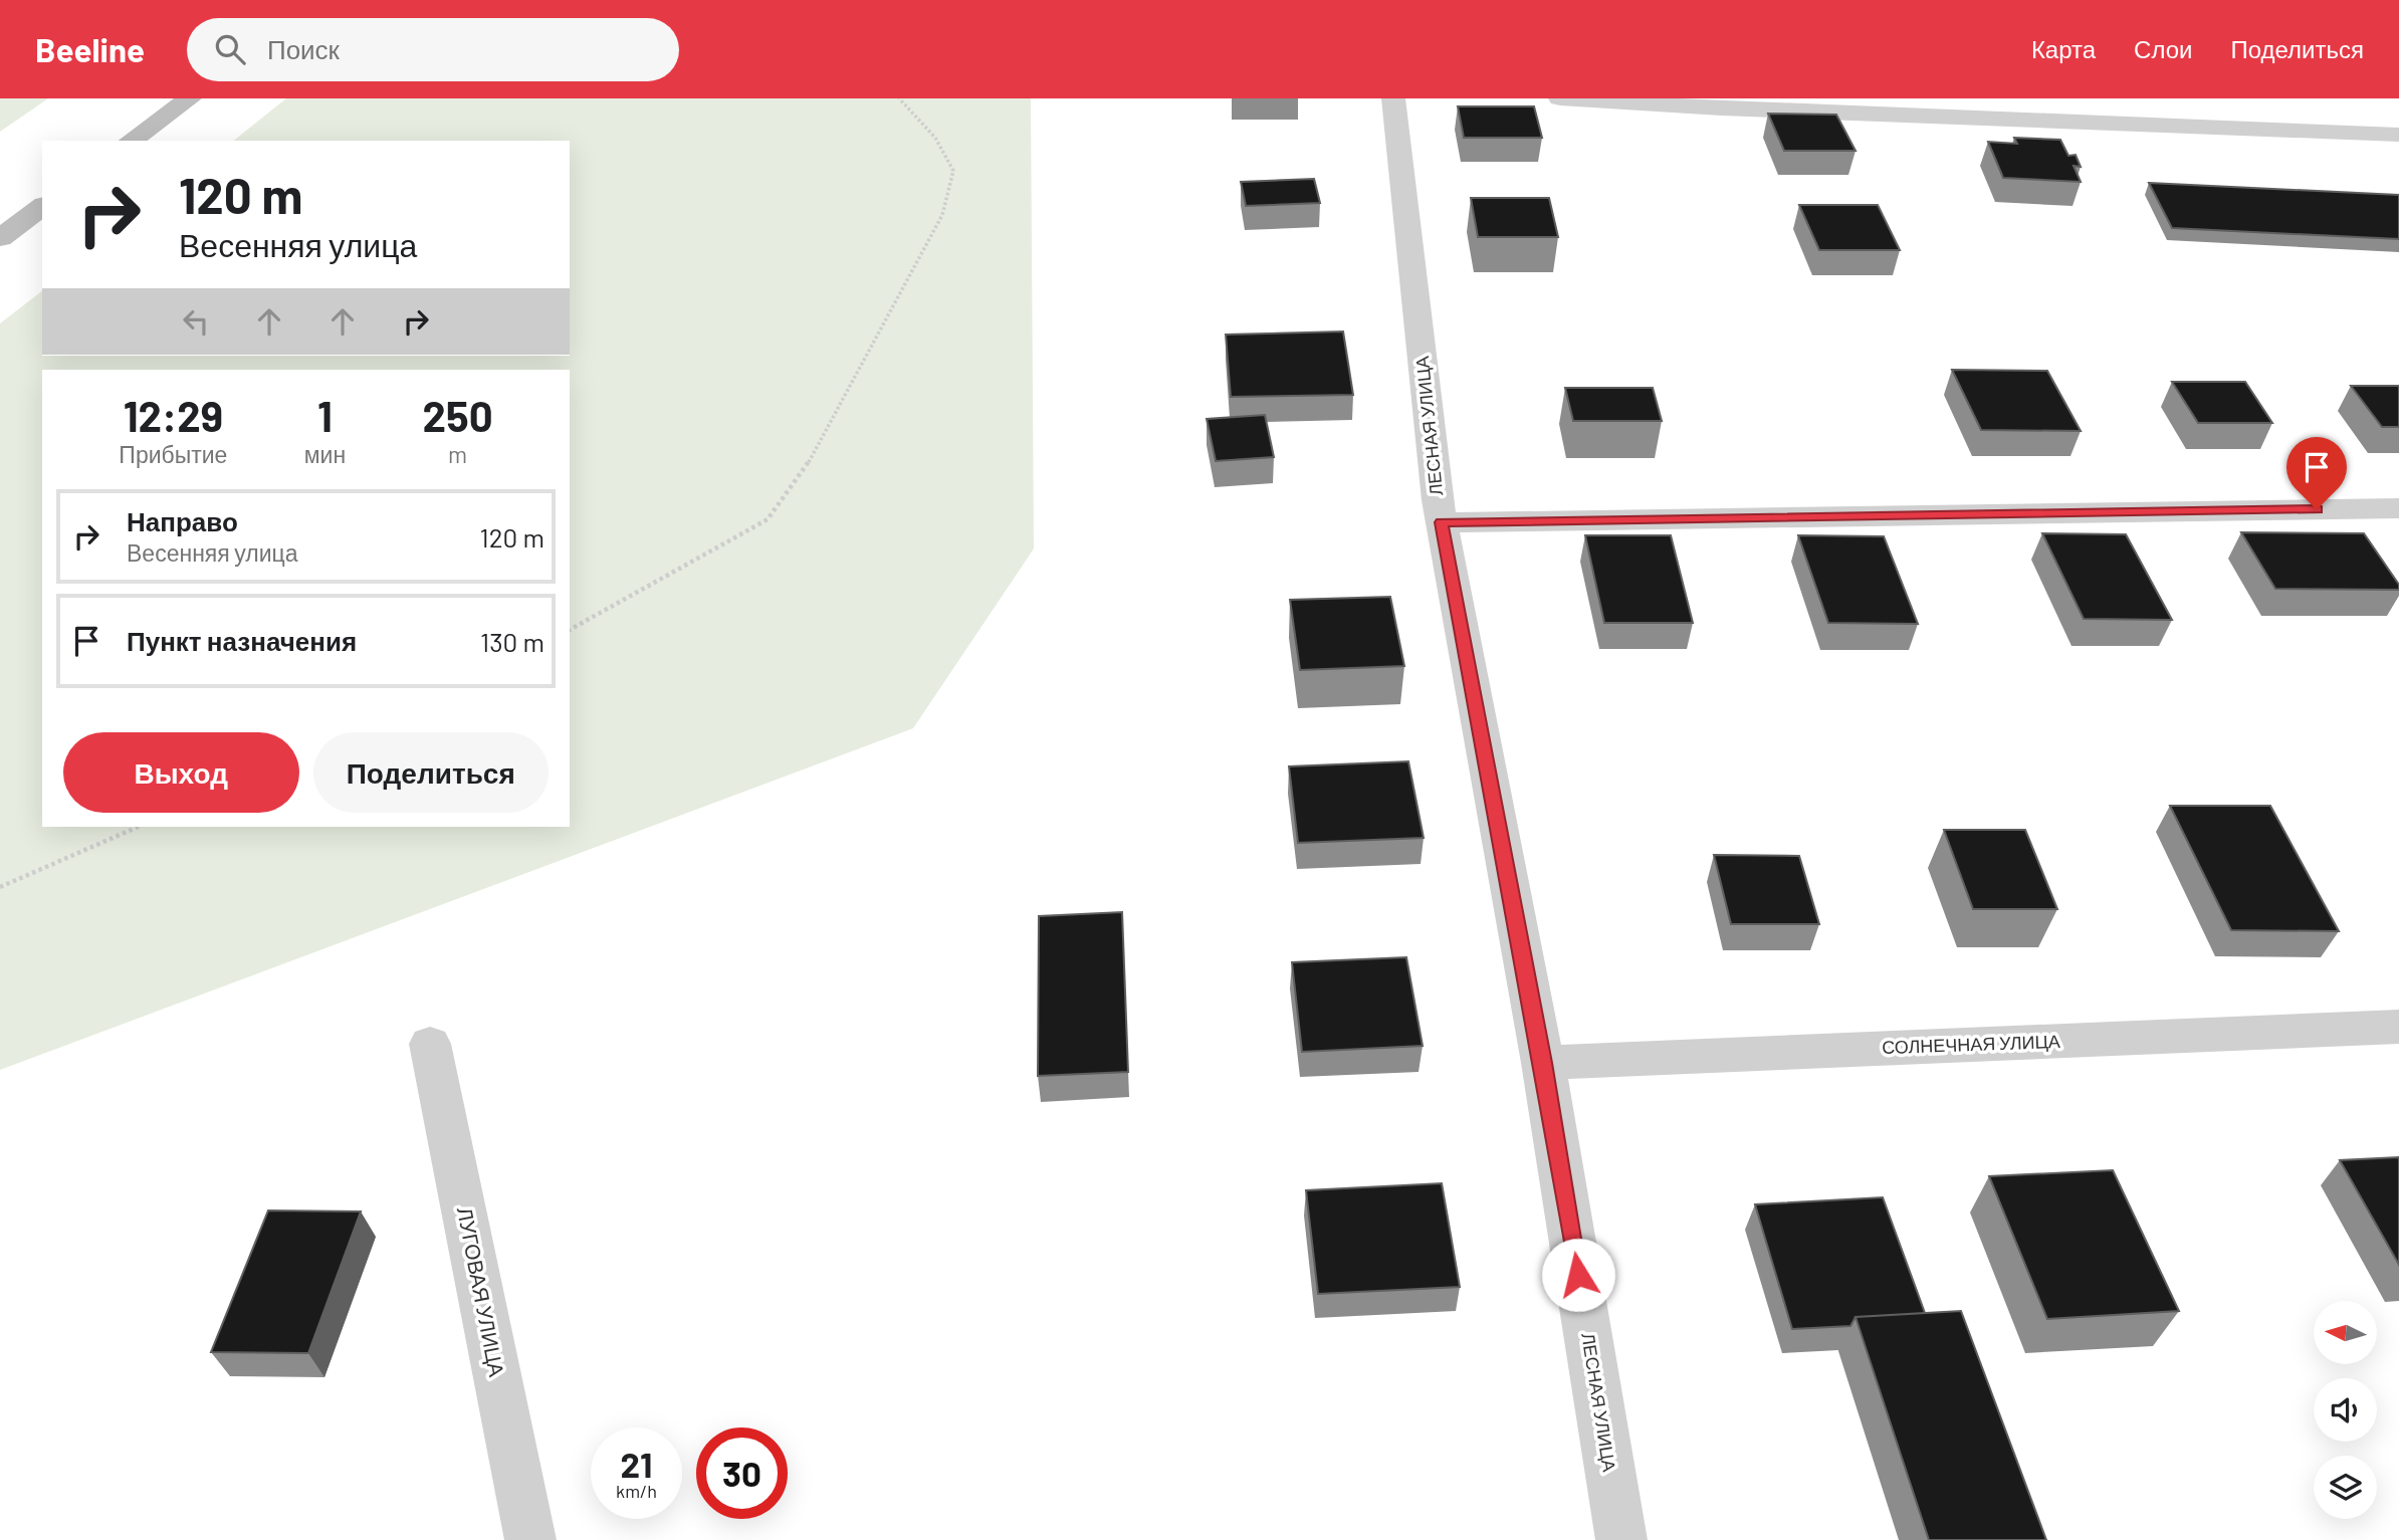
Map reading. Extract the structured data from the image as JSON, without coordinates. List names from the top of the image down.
{
  "streets": {
    "street": ["ЛЕСНАЯ УЛИЦА", "СОЛНЕЧНАЯ УЛИЦА", "ЛУГОВАЯ УЛИЦА"]
  },
  "crossings": [
    ["ЛЕСНАЯ УЛИЦА", "СОЛНЕЧНАЯ УЛИЦА"]
  ],
  "north": "left",
  "page": {
    "header": "Beeline",
    "search": "Поиск",
    "nav": ["Карта", "Слои", "Поделиться"],
    "turn": ["120 m", "Весенняя улица"],
    "eta": [
      "12:29",
      "Прибытие",
      "1",
      "мин",
      "250",
      "m"
    ],
    "list": [
      {
        "name": "Направо",
        "note": "Весенняя улица",
        "value": "120 m"
      },
      {
        "name": "Пункт назначения",
        "value": "130 m"
      }
    ],
    "buttons": ["Выход", "Поделиться"],
    "speed": "21 km/h",
    "limit": "30"
  }
}
